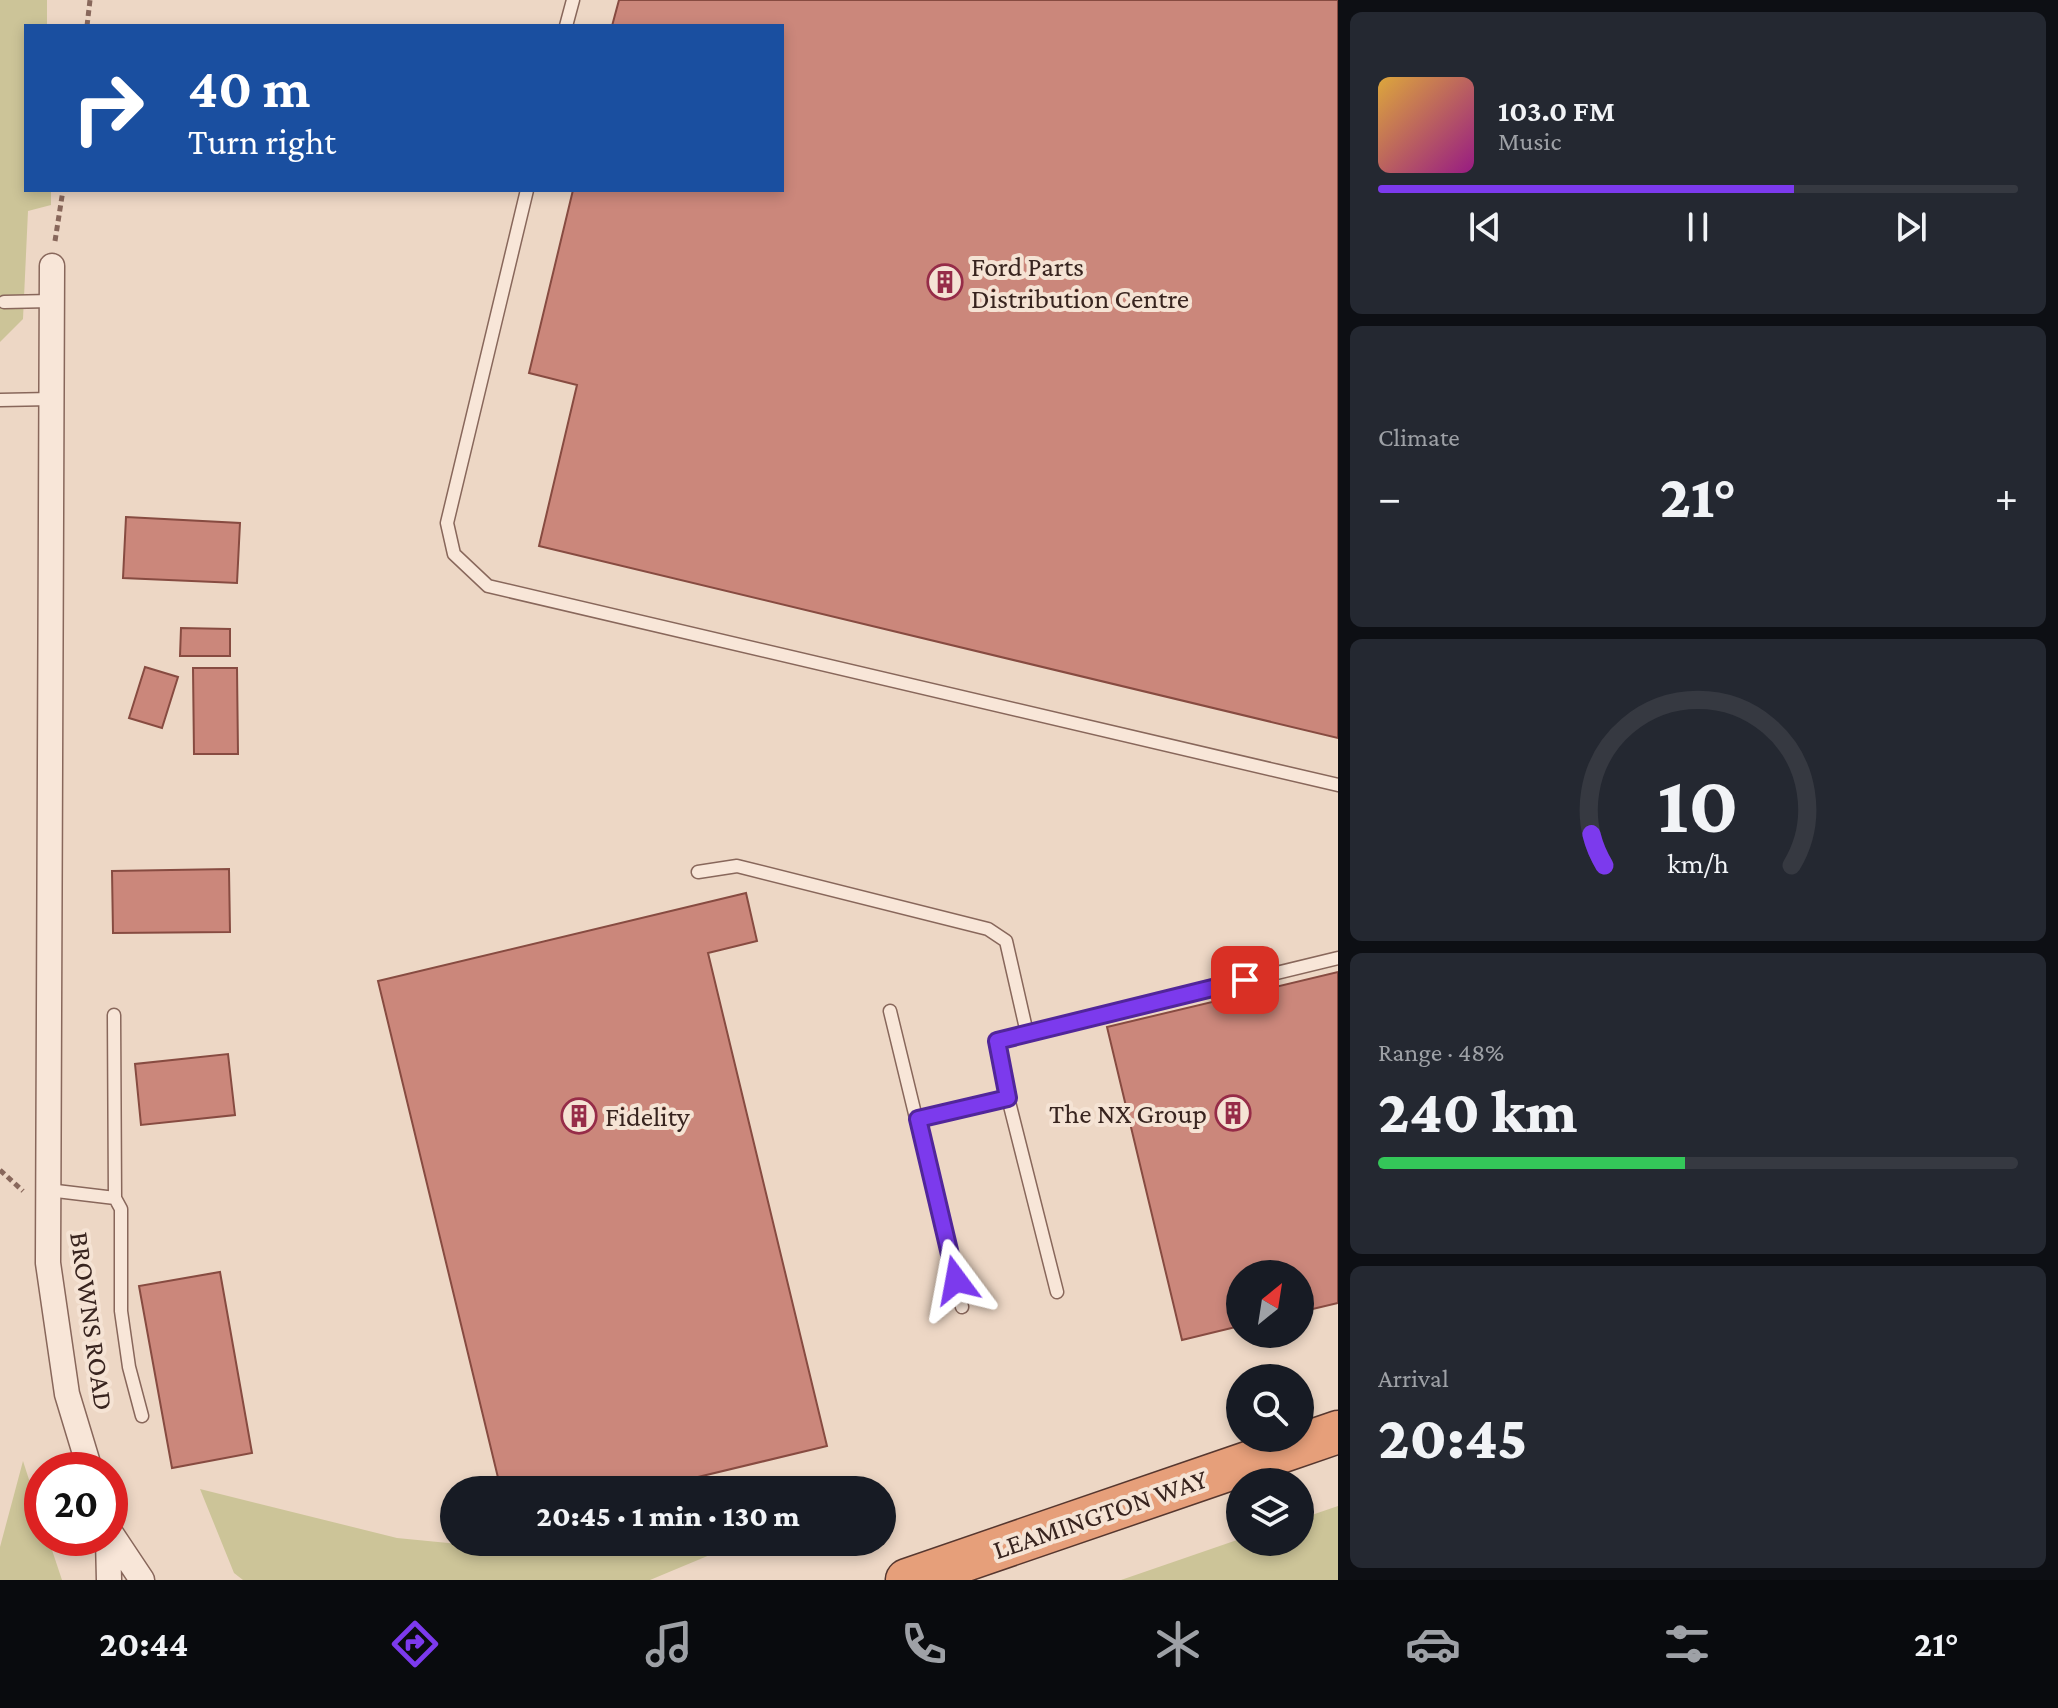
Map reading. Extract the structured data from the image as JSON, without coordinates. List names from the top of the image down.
{
  "streets": {
    "highway": ["LEAMINGTON WAY"],
    "street": ["BROWNS ROAD"]
  },
  "places": {
    "building": ["Ford Parts Distribution Centre", "The NX Group", "Fidelity"]
  },
  "north": "top right",
  "page": {
    "turn": ["40 m", "Turn right"],
    "song": ["103.0 FM", "Music"],
    "tile": [
      "Climate",
      ["Range · 48%", "240 km"],
      ["Arrival", "20:45"]
    ],
    "heat": ["−", "21°", "+"],
    "limit": "20",
    "trip": "20:45 · 1 min · 130 m",
    "tabs": ["20:44", "21°"],
    "gauge": ["10", "km/h"]
  }
}
